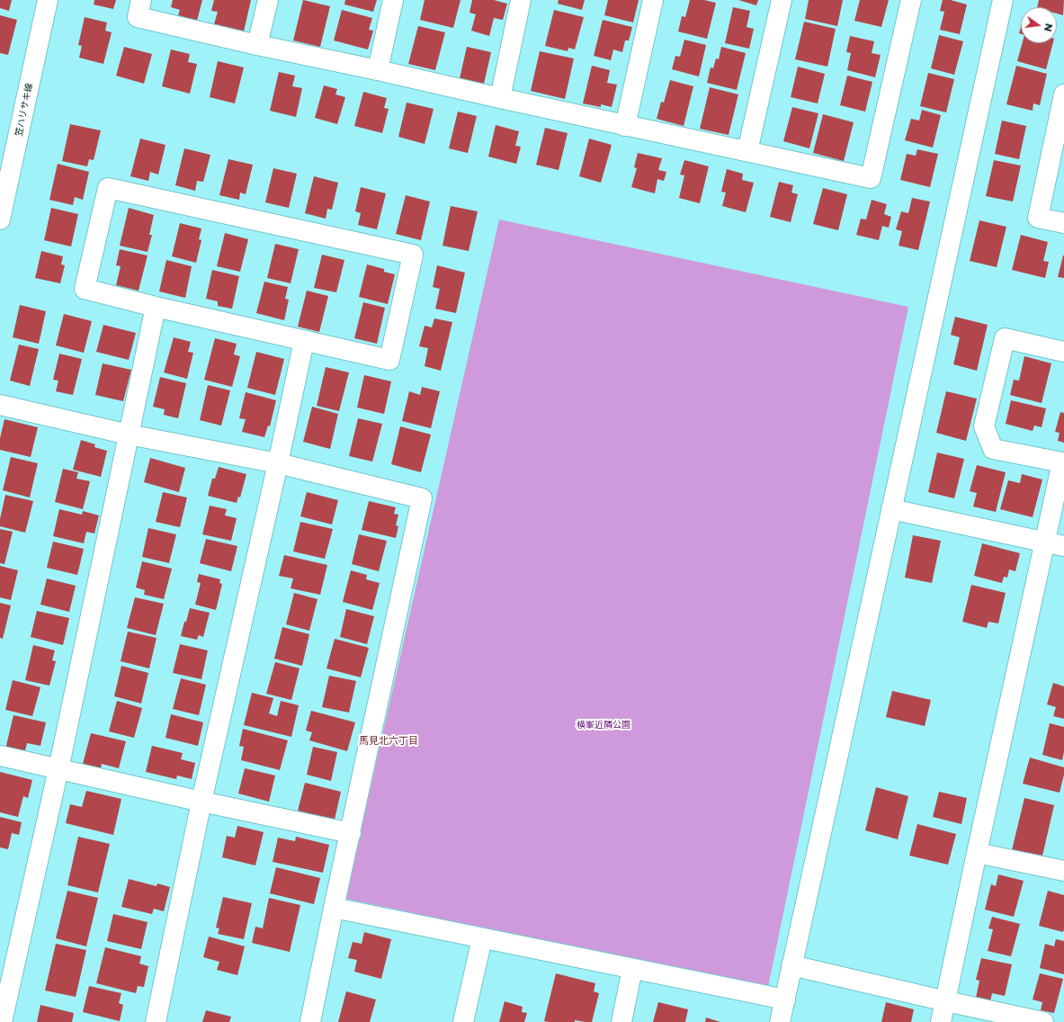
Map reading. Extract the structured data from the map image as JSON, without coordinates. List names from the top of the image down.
{
  "streets": {
    "street": ["笠ハリサキ線"]
  },
  "districts": ["馬見北六丁目"],
  "parks": ["横峯近隣公園"],
  "north": "right"
}
